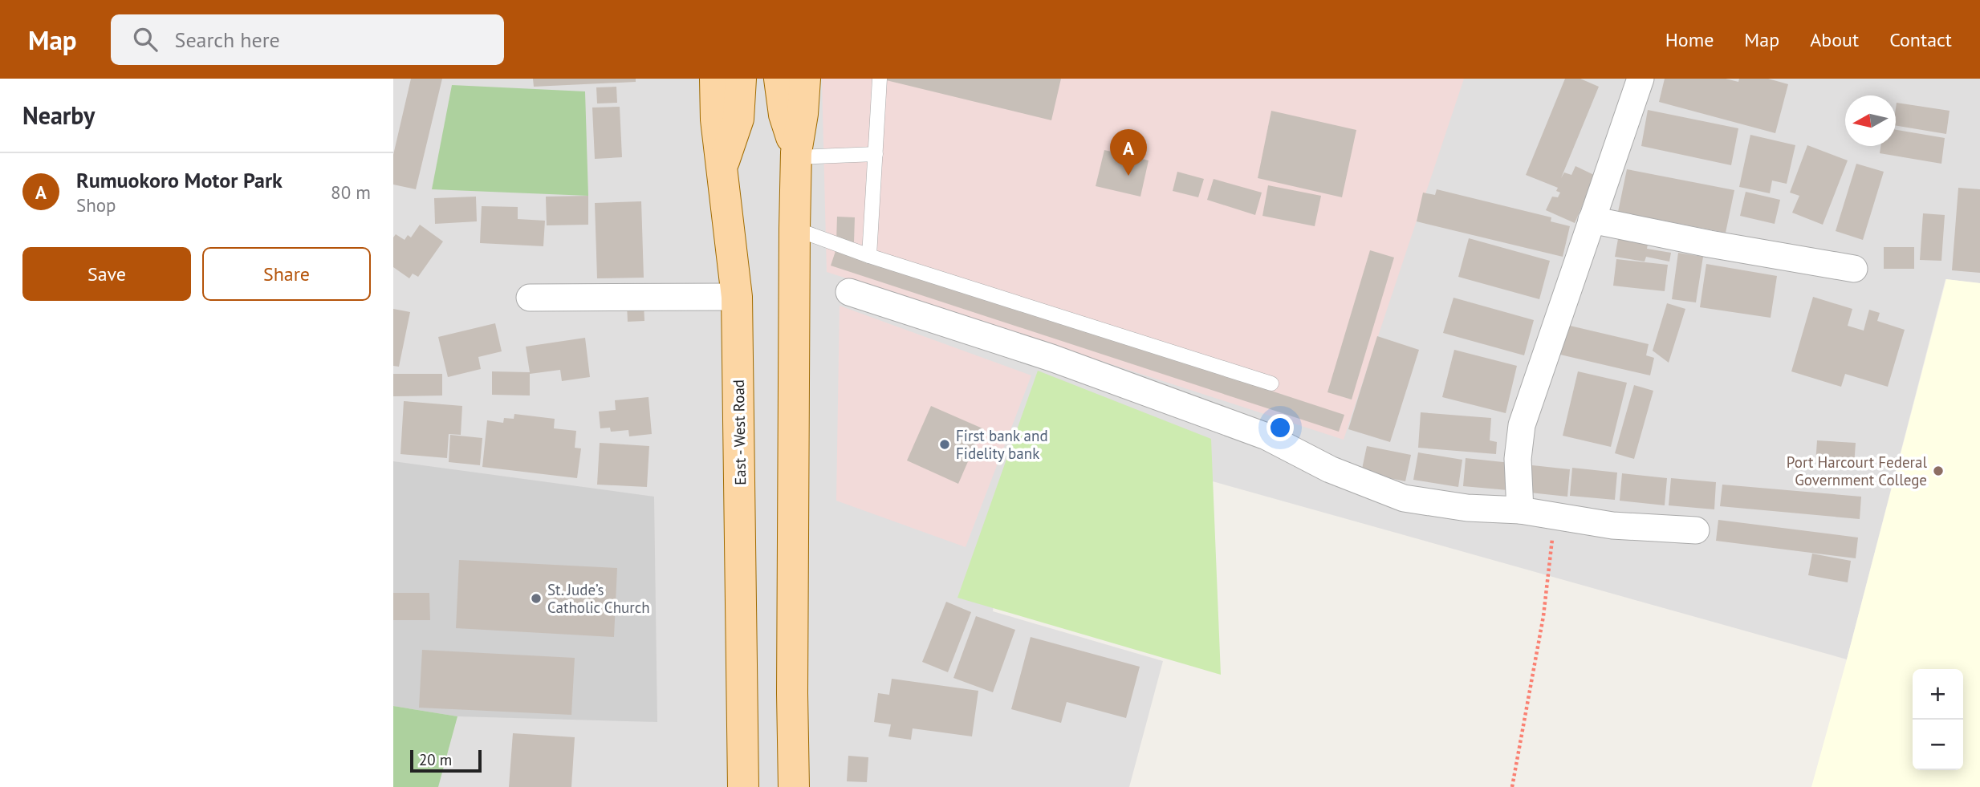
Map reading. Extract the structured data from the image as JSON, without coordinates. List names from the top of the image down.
{
  "streets": {
    "main road": ["East - West Road"]
  },
  "places": ["First bank and Fidelity bank", "Port Harcourt Federal Government College", "St. Jude’s Catholic Church"],
  "scale_bar": "20 m",
  "north": "left",
  "page": {
    "header": "Map",
    "search": "Search here",
    "nav": [
      "Home",
      "Map",
      "About",
      "Contact"
    ],
    "heading": "Nearby",
    "pins": "A",
    "list": [
      {
        "mark": "A",
        "name": "Rumuokoro Motor Park",
        "note": "Shop",
        "value": "80 m"
      }
    ],
    "buttons": ["Save", "Share"],
    "map_buttons": ["+", "−"],
    "scale": "20 m"
  }
}
